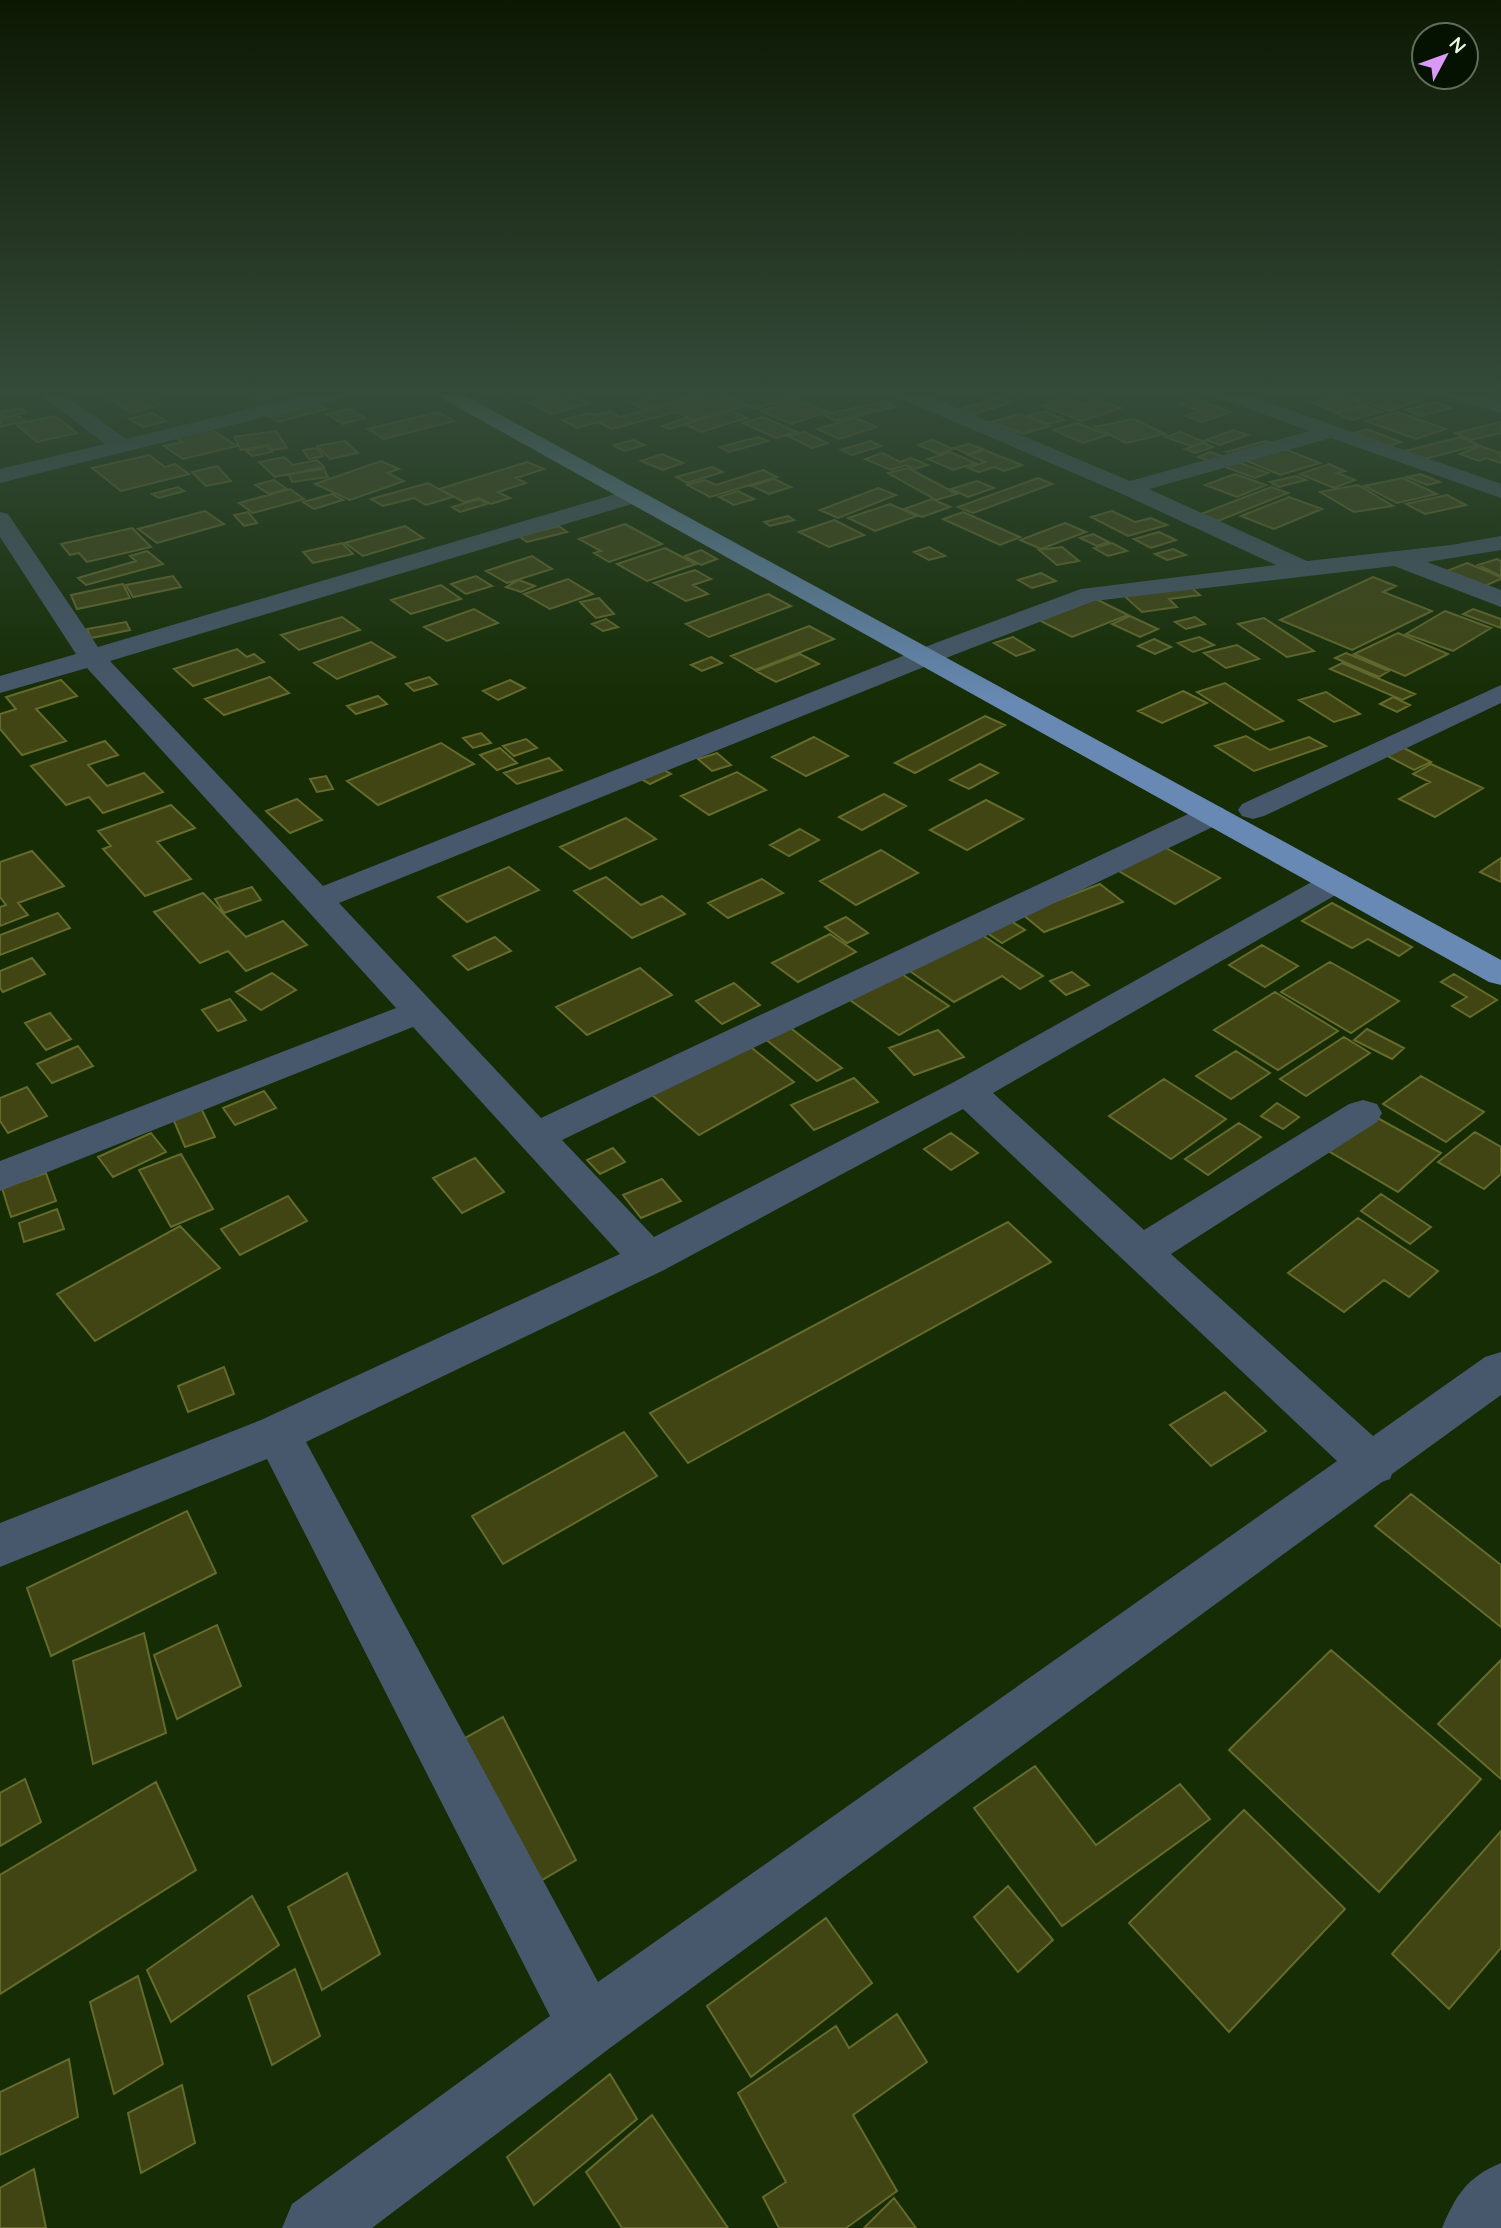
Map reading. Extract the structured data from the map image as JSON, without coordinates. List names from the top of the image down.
{
  "north": "top right"
}
